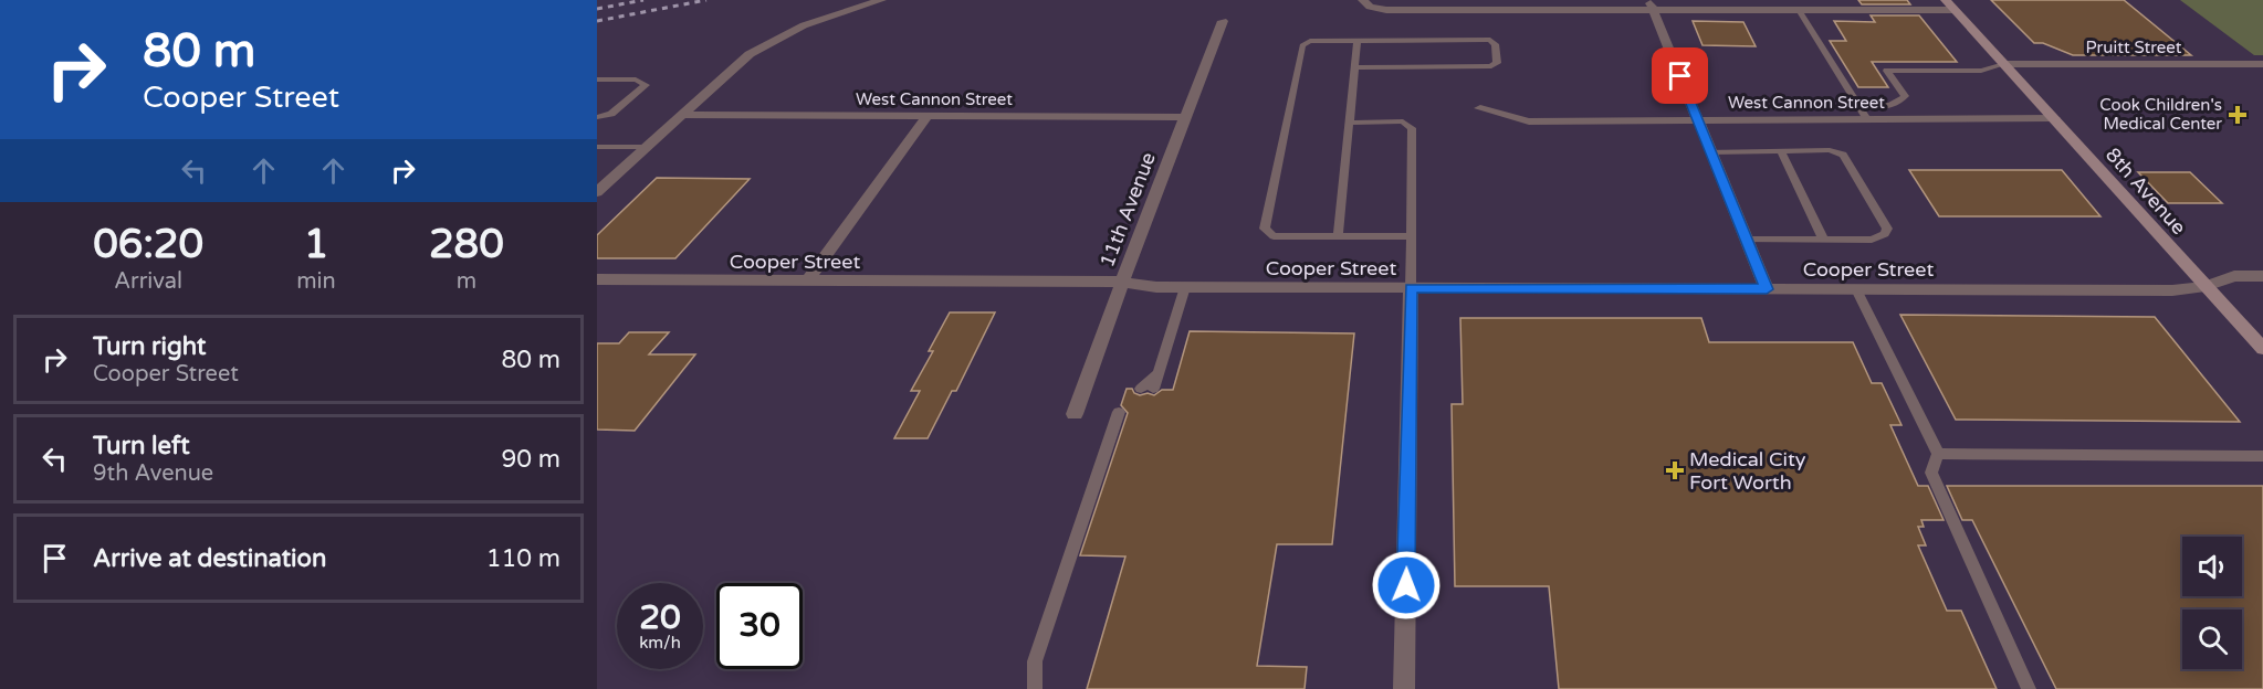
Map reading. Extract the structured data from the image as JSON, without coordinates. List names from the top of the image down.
{
  "streets": {
    "main road": ["8th Avenue"],
    "street": [
      "Pruitt Street",
      "West Cannon Street",
      "11th Avenue",
      "Cooper Street"
    ]
  },
  "crossings": [
    ["Pruitt Street", "8th Avenue"],
    ["West Cannon Street", "8th Avenue"],
    ["West Cannon Street", "11th Avenue"],
    ["8th Avenue", "Cooper Street"],
    ["11th Avenue", "Cooper Street"]
  ],
  "places": {
    "health": ["Cook Children's Medical Center", "Medical City Fort Worth"]
  },
  "page": {
    "turn": ["80 m", "Cooper Street"],
    "eta": [
      "06:20",
      "Arrival",
      "1",
      "min",
      "280",
      "m"
    ],
    "list": [
      {
        "name": "Turn right",
        "note": "Cooper Street",
        "value": "80 m"
      },
      {
        "name": "Turn left",
        "note": "9th Avenue",
        "value": "90 m"
      },
      {
        "name": "Arrive at destination",
        "value": "110 m"
      }
    ],
    "speed": "20 km/h",
    "limit": "30"
  }
}
